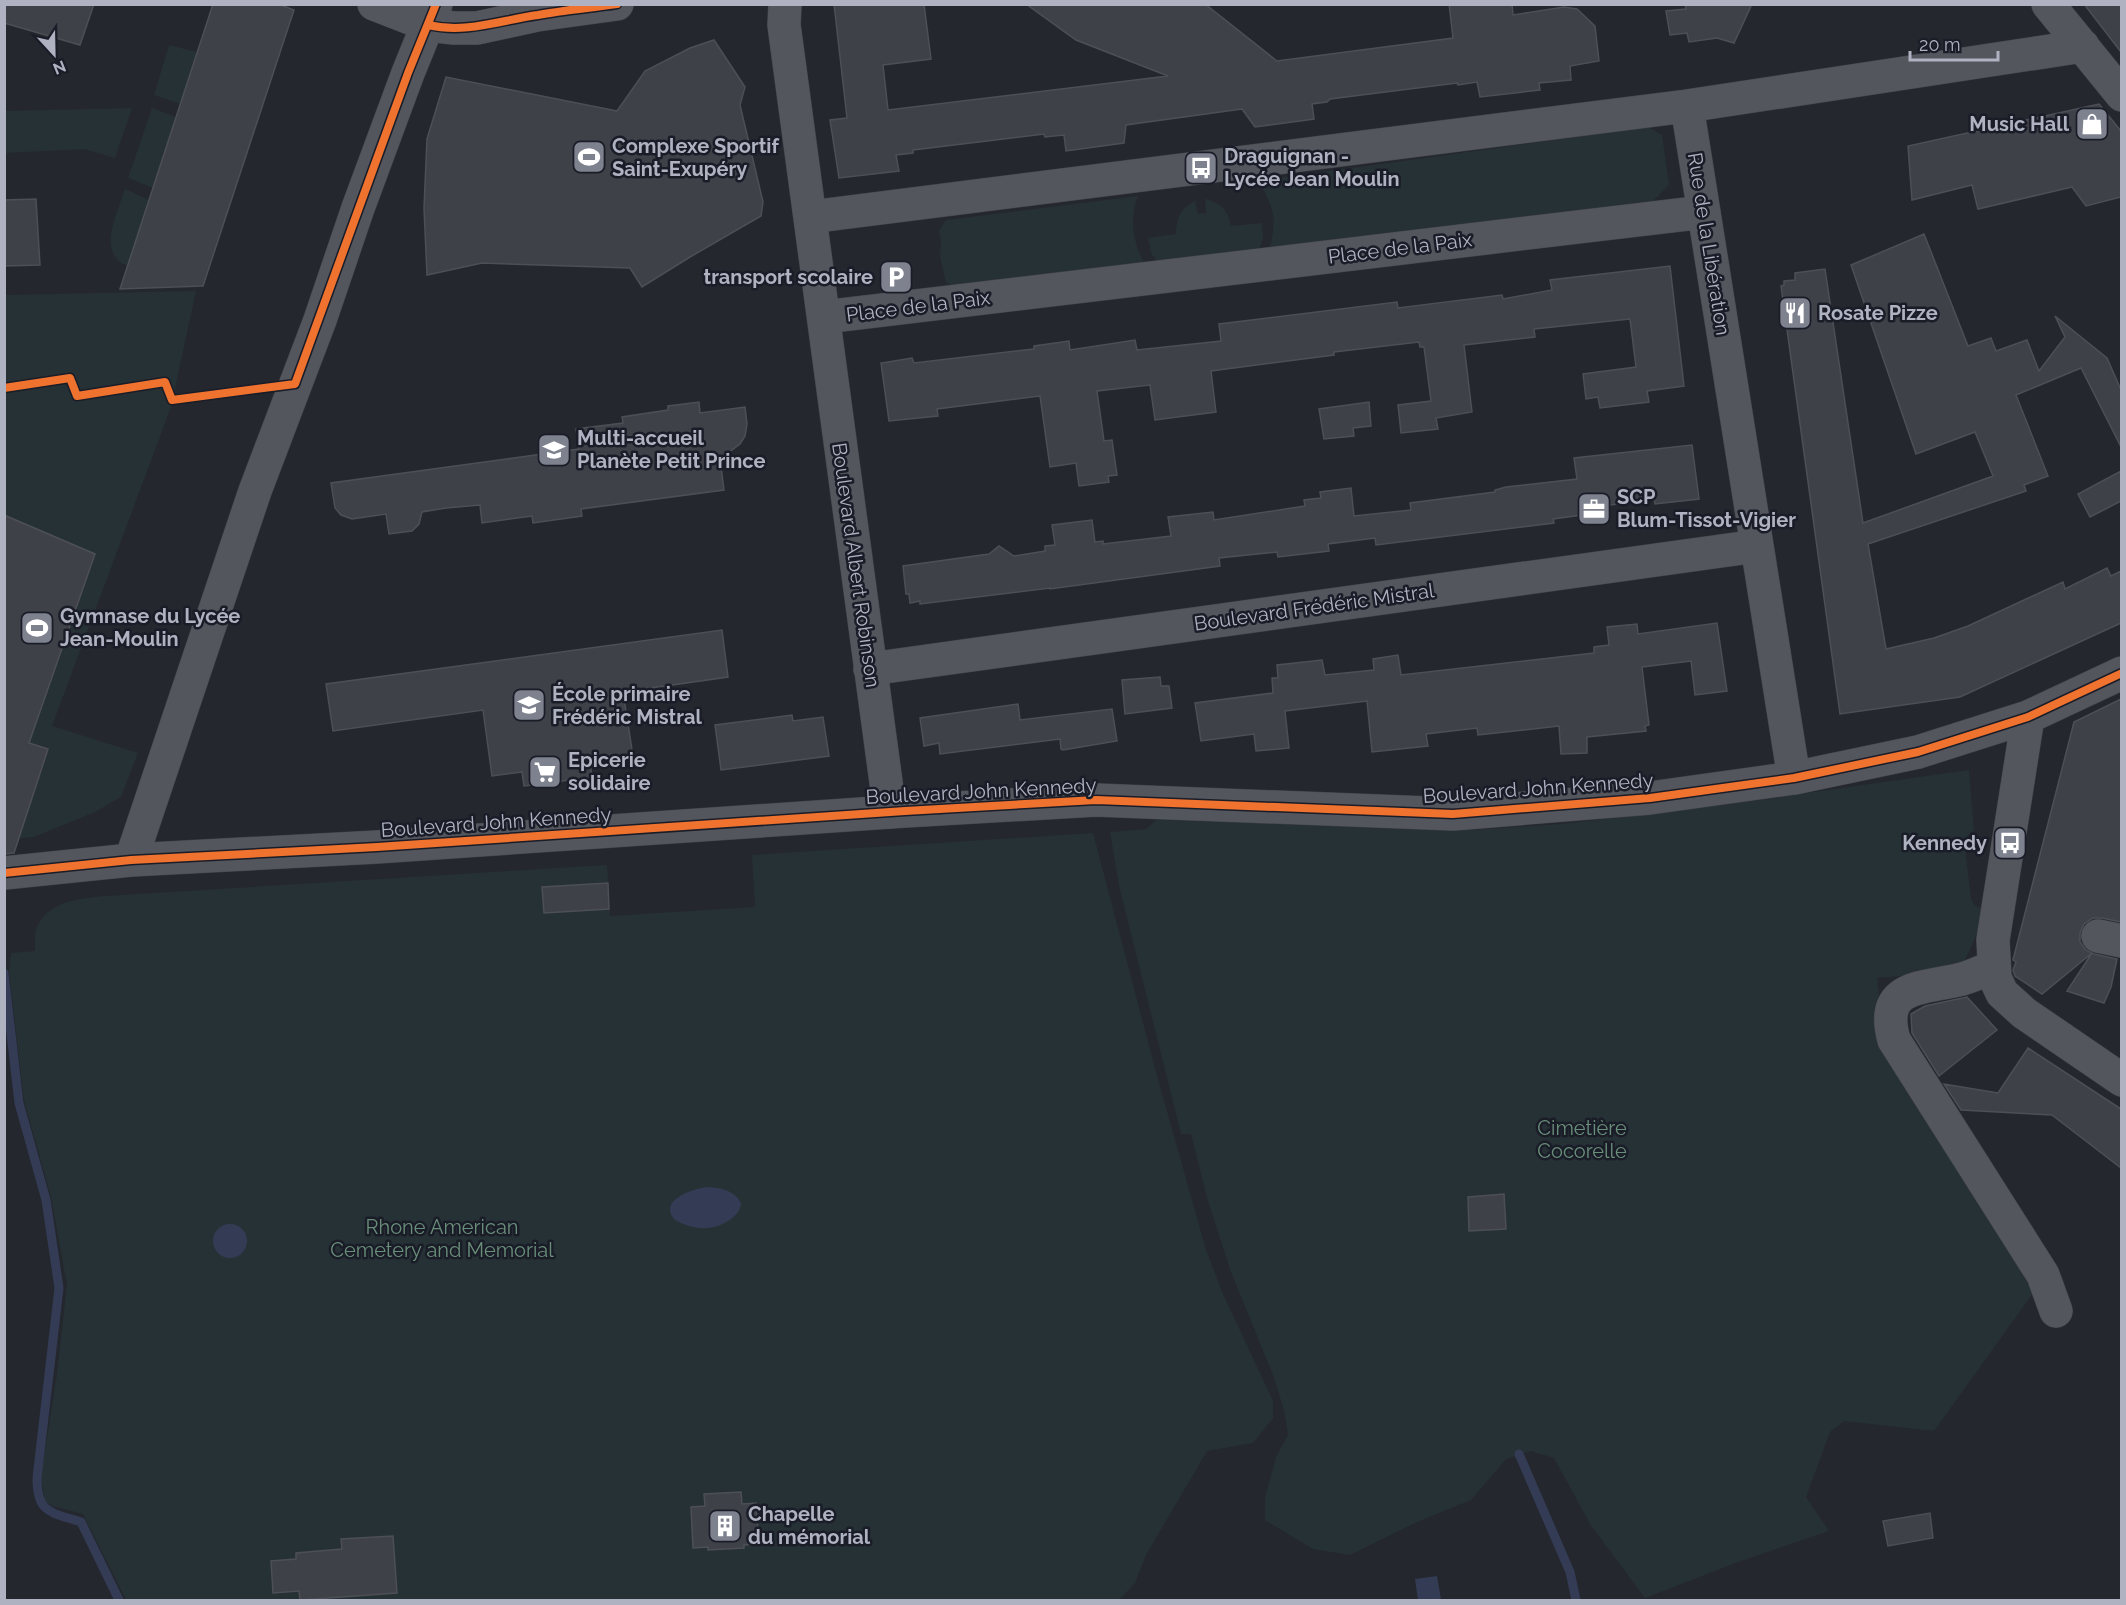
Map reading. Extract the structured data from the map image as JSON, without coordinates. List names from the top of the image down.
{
  "streets": {
    "street": [
      "Rue de la Libération",
      "Place de la Paix",
      "Boulevard Albert Robinson",
      "Boulevard Frédéric Mistral",
      "Boulevard John Kennedy"
    ]
  },
  "crossings": [
    ["Rue de la Libération", "Place de la Paix"],
    ["Rue de la Libération", "Boulevard Frédéric Mistral"],
    ["Rue de la Libération", "Boulevard John Kennedy"],
    ["Place de la Paix", "Boulevard Albert Robinson"],
    ["Boulevard Albert Robinson", "Boulevard Frédéric Mistral"],
    ["Boulevard Albert Robinson", "Boulevard John Kennedy"]
  ],
  "parks": ["Cimetière Cocorelle", "Rhone American Cemetery and Memorial"],
  "places": {
    "shop": ["Music Hall"],
    "sports": ["Complexe Sportif Saint-Exupéry", "Gymnase du Lycée Jean-Moulin"],
    "bus stop": ["Draguignan - Lycée Jean Moulin", "Kennedy"],
    "parking": ["transport scolaire"],
    "restaurant": ["Rosate Pizze"],
    "school or university": ["Multi-accueil Planète Petit Prince", "École primaire Frédéric Mistral"],
    "office": ["SCP Blum-Tissot-Vigier"],
    "supermarket": ["Epicerie solidaire"],
    "building": ["Chapelle du mémorial"]
  },
  "scale_bar": "20 m",
  "north": "bottom"
}
